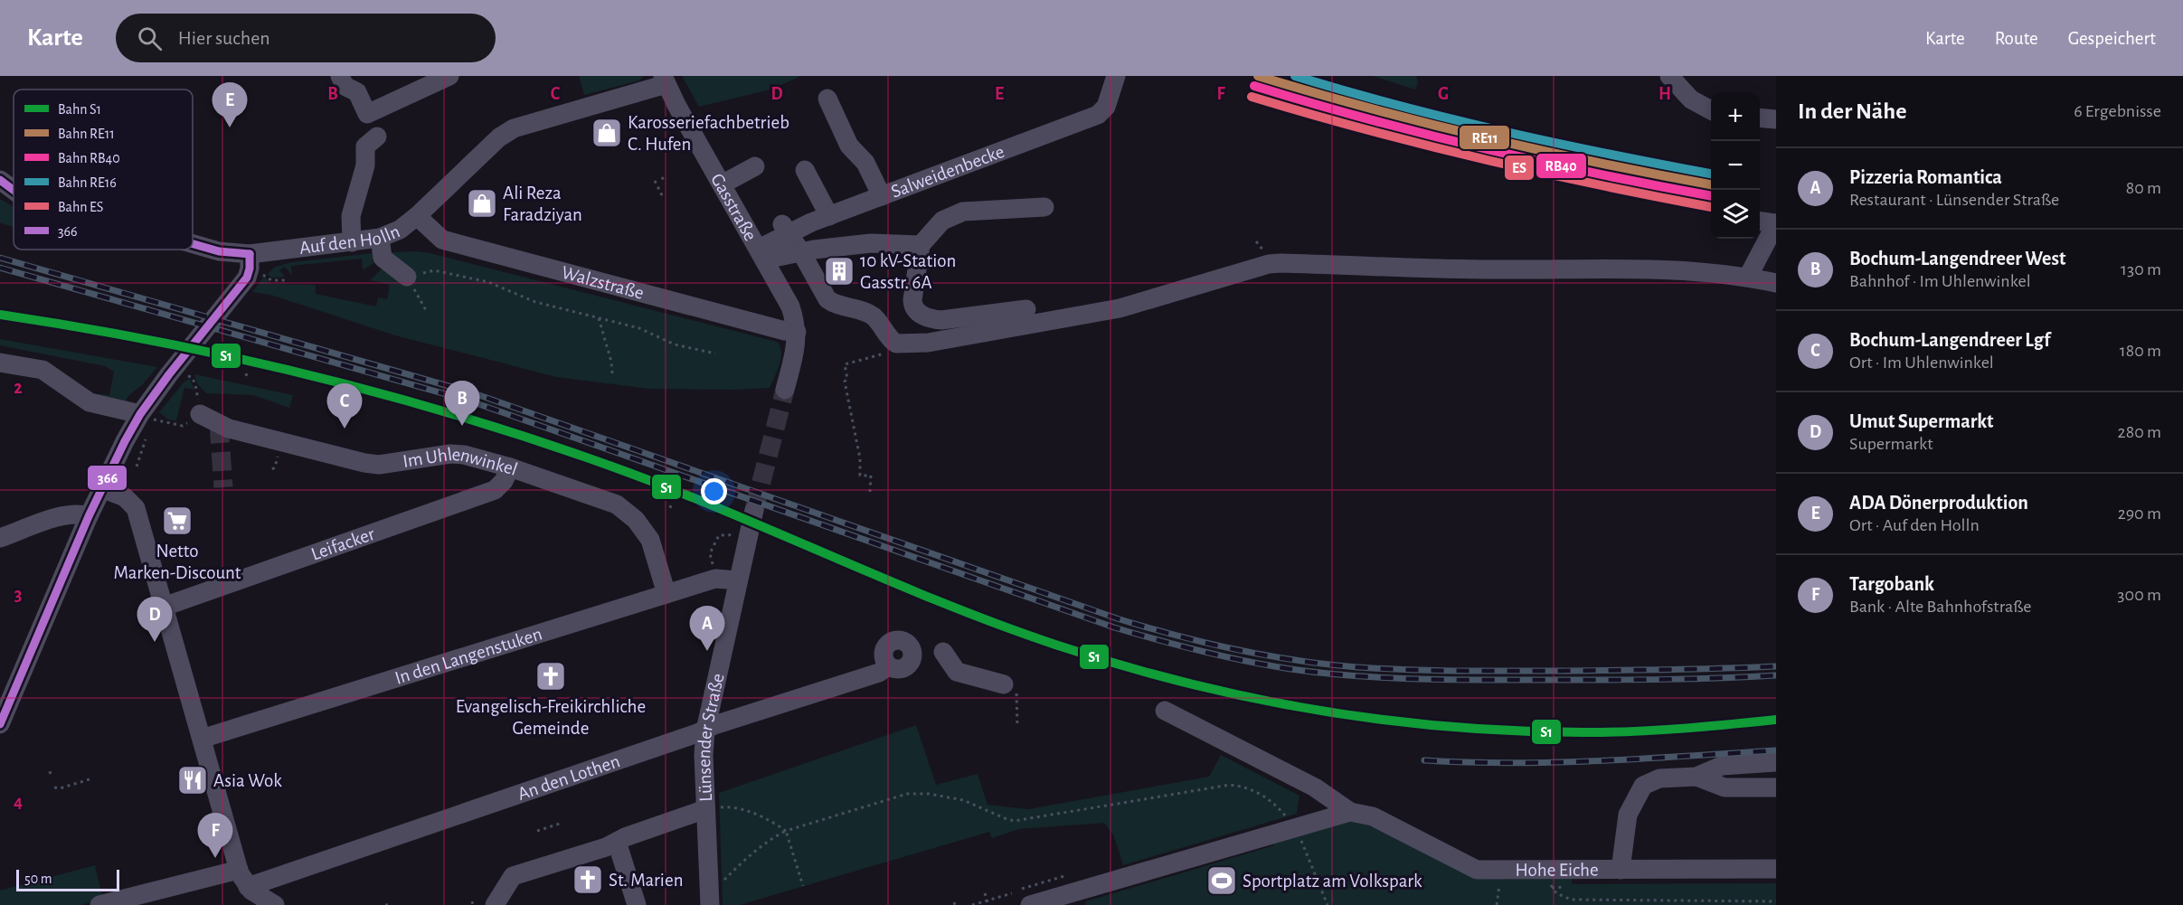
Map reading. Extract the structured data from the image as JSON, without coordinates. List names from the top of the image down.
{
  "streets": {
    "street": [
      "Salweidenbecke",
      "Gasstraße",
      "Auf den Holln",
      "Walzstraße",
      "Im Uhlenwinkel",
      "Leifacker",
      "In den Langenstuken",
      "Lünsender Straße",
      "An den Lothen",
      "Hohe Eiche"
    ]
  },
  "crossings": [
    ["Salweidenbecke", "Gasstraße"],
    ["Gasstraße", "Auf den Holln"],
    ["Gasstraße", "Walzstraße"],
    ["Auf den Holln", "Walzstraße"],
    ["Im Uhlenwinkel", "Leifacker"],
    ["Im Uhlenwinkel", "In den Langenstuken"],
    ["In den Langenstuken", "Lünsender Straße"],
    ["Lünsender Straße", "An den Lothen"]
  ],
  "places": {
    "shop": ["Karosseriefachbetrieb C. Hufen", "Ali Reza Faradziyan"],
    "building": ["10 kV-Station Gasstr. 6A"],
    "supermarket": ["Netto Marken-Discount"],
    "church": ["Evangelisch-Freikirchliche Gemeinde", "St. Marien"],
    "restaurant": ["Asia Wok"],
    "sports": ["Sportplatz am Volkspark"]
  },
  "lines": [
    "rail line RE11",
    "rail line RE16",
    "rail line RB40",
    "rail line ES",
    "transit line 366",
    "rail line S1"
  ],
  "legend": [
    "Bahn S1",
    "Bahn RE11",
    "Bahn RB40",
    "Bahn RE16",
    "Bahn ES",
    "366"
  ],
  "scale_bar": "50 m",
  "page": {
    "header": "Karte",
    "search": "Hier suchen",
    "nav": ["Karte", "Route", "Gespeichert"],
    "heading": ["In der Nähe", "6 Ergebnisse"],
    "pins": [
      "E",
      "B",
      "C",
      "D",
      "A",
      "F"
    ],
    "map_buttons": ["+", "−"],
    "list": [
      {
        "mark": "A",
        "name": "Pizzeria Romantica",
        "note": "Restaurant · Lünsender Straße",
        "value": "80 m"
      },
      {
        "mark": "B",
        "name": "Bochum-Langendreer West",
        "note": "Bahnhof · Im Uhlenwinkel",
        "value": "130 m"
      },
      {
        "mark": "C",
        "name": "Bochum-Langendreer Lgf",
        "note": "Ort · Im Uhlenwinkel",
        "value": "180 m"
      },
      {
        "mark": "D",
        "name": "Umut Supermarkt",
        "note": "Supermarkt",
        "value": "280 m"
      },
      {
        "mark": "E",
        "name": "ADA Dönerproduktion",
        "note": "Ort · Auf den Holln",
        "value": "290 m"
      },
      {
        "mark": "F",
        "name": "Targobank",
        "note": "Bank · Alte Bahnhofstraße",
        "value": "300 m"
      }
    ],
    "scale": "50 m"
  },
  "grid": {
    "columns": [
      "B",
      "C",
      "D",
      "E",
      "F",
      "G",
      "H"
    ],
    "rows": ["2", "3", "4"]
  }
}
